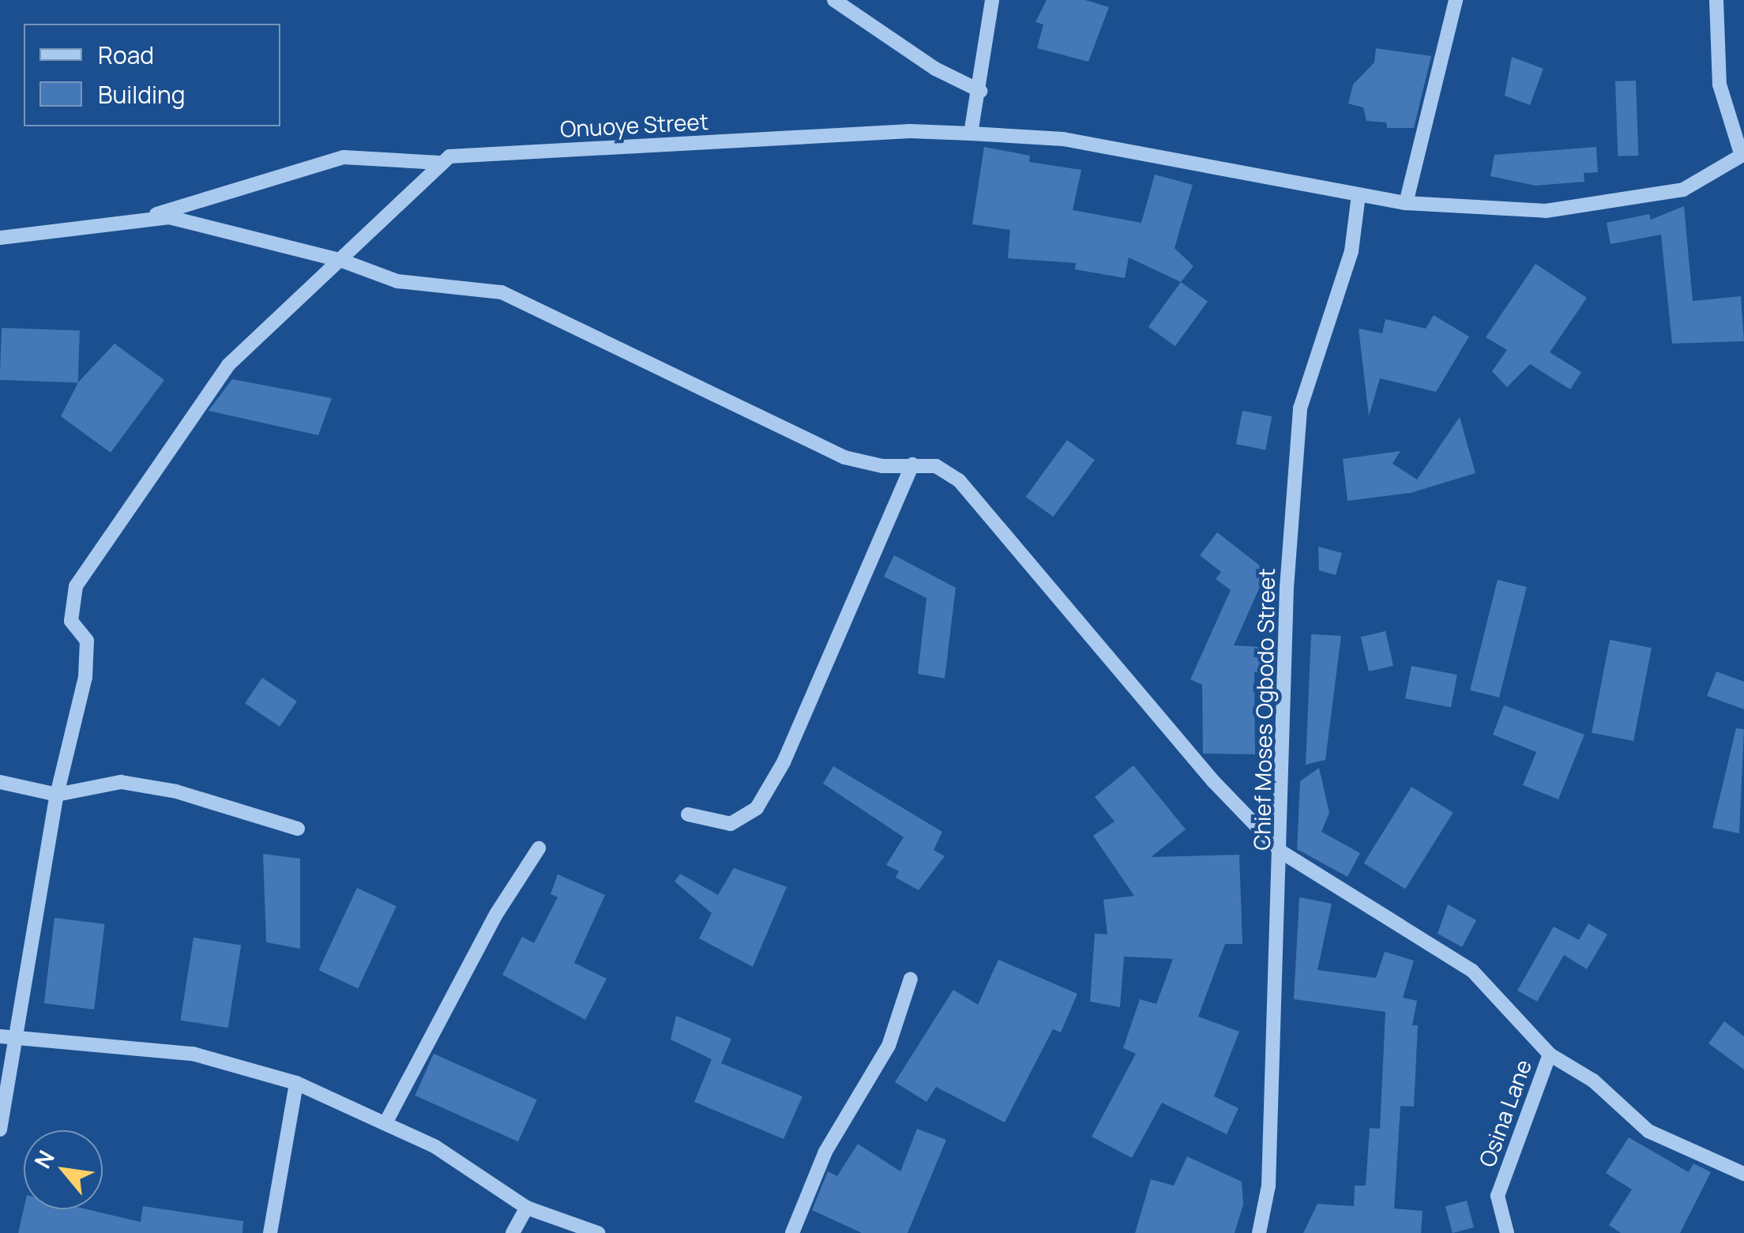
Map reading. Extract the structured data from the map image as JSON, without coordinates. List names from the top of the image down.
{
  "streets": {
    "street": ["Onuoye Street", "Chief Moses Ogbodo Street", "Osina Lane"]
  },
  "legend": ["Road", "Building"],
  "north": "top left"
}
